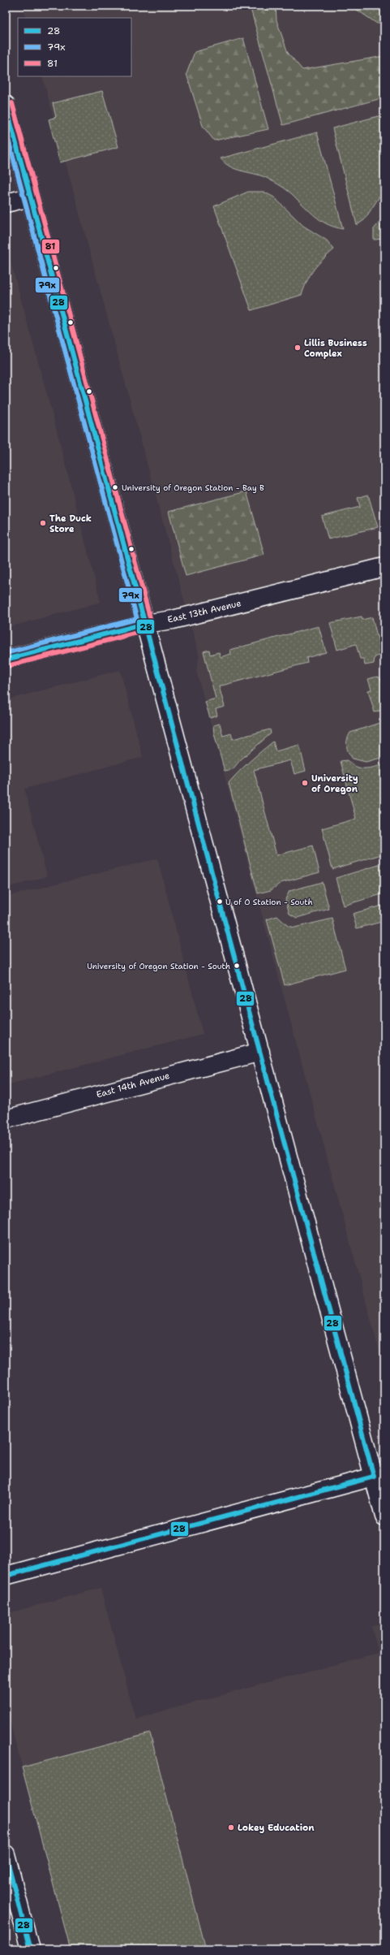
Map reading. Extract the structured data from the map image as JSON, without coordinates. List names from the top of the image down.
{
  "streets": {
    "street": ["East 13th Avenue", "East 14th Avenue"]
  },
  "places": [
    "Lillis Business Complex",
    "University of Oregon Station - Bay B",
    "The Duck Store",
    "University of Oregon",
    "U of O Station - South",
    "University of Oregon Station - South",
    "Lokey Education"
  ],
  "lines": ["transit line 81", "transit line 28", "transit line 79x"],
  "legend": ["28", "79x", "81"]
}
